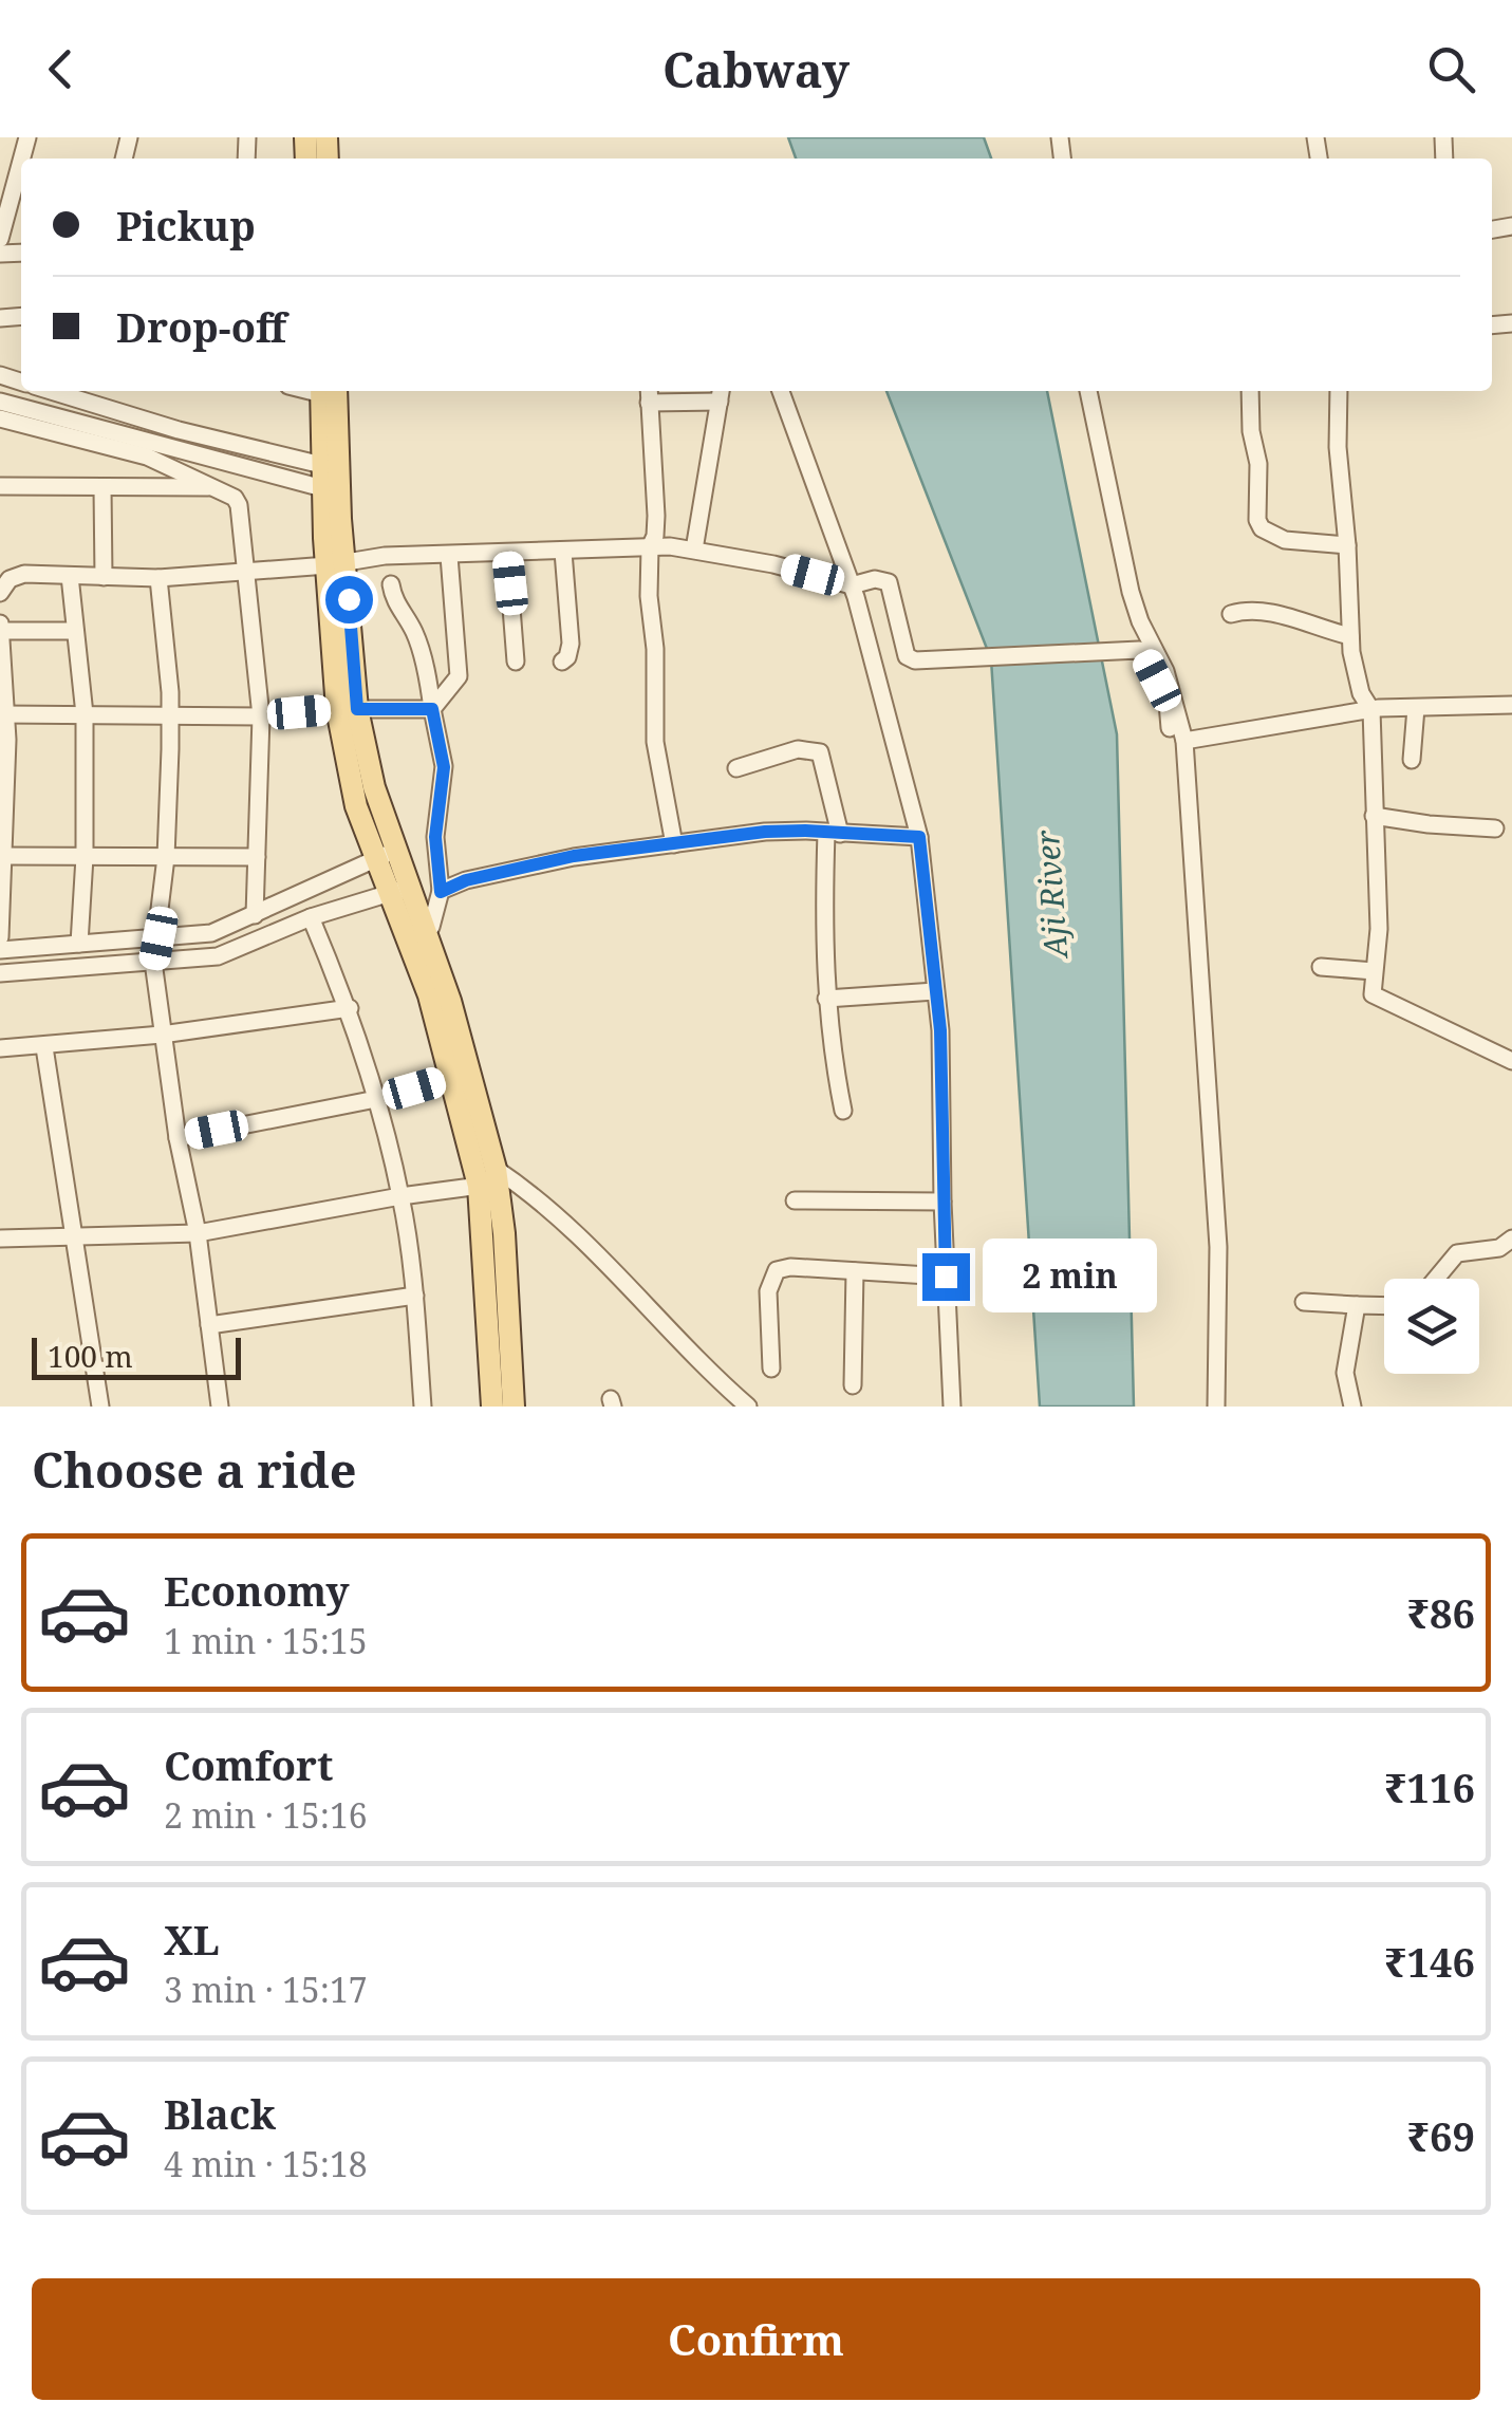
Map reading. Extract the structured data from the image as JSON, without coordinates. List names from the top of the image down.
{
  "water": ["Aji River"],
  "scale_bar": "100 m",
  "page": {
    "header": "Cabway",
    "banner": ["Pickup", "Drop-off"],
    "bubble": "2 min",
    "scale": "100 m",
    "heading": "Choose a ride",
    "list": [
      {
        "name": "Economy",
        "note": "1 min · 15:15",
        "value": "₹86"
      },
      {
        "name": "Comfort",
        "note": "2 min · 15:16",
        "value": "₹116"
      },
      {
        "name": "XL",
        "note": "3 min · 15:17",
        "value": "₹146"
      },
      {
        "name": "Black",
        "note": "4 min · 15:18",
        "value": "₹69"
      }
    ],
    "buttons": "Confirm"
  }
}
